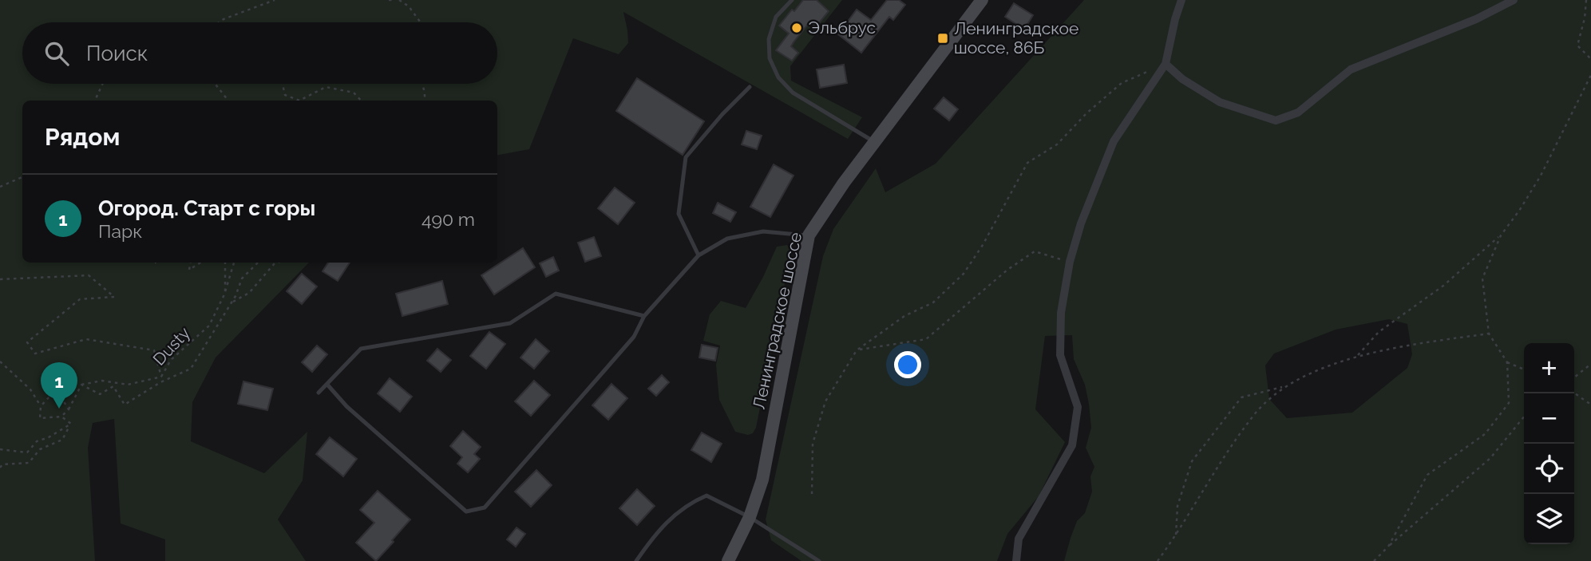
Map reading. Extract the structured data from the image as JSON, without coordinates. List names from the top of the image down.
{
  "streets": {
    "main road": ["Ленинградское шоссе"],
    "path": ["Dusty"]
  },
  "places": {
    "other": ["Эльбрус"],
    "transit": ["Ленинградское шоссе, 86Б"]
  },
  "page": {
    "search": "Поиск",
    "heading": "Рядом",
    "list": [
      {
        "mark": "1",
        "name": "Огород. Старт с горы",
        "note": "Парк",
        "value": "490 m"
      }
    ],
    "map_buttons": ["+", "−"],
    "pins": "1"
  }
}
